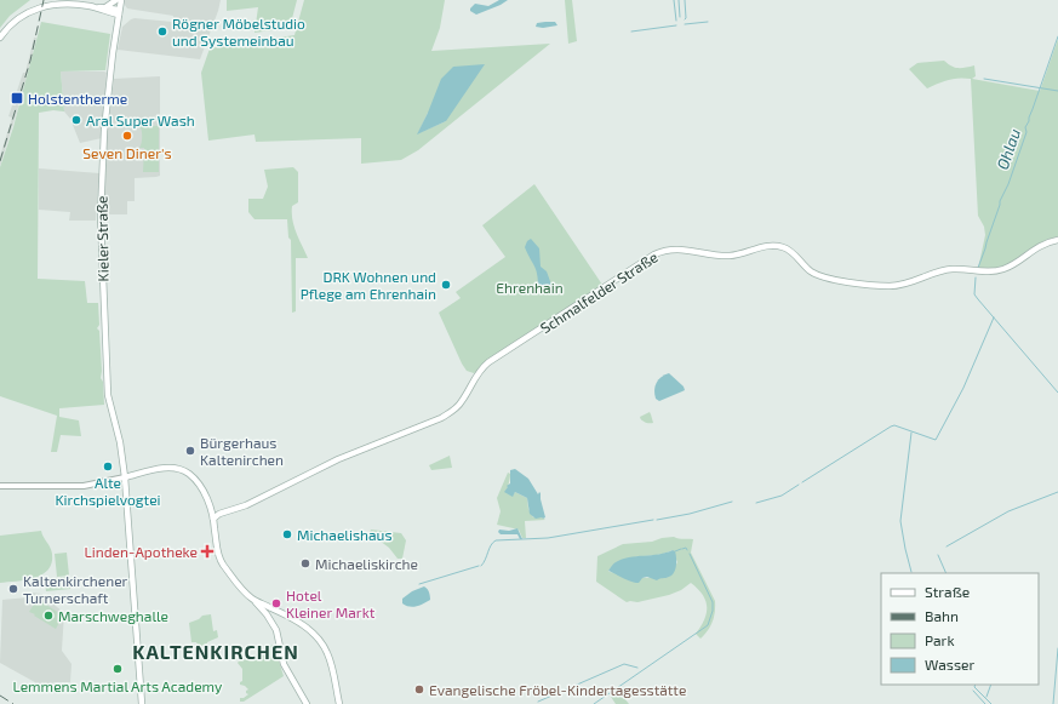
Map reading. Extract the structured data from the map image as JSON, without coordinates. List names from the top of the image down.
{
  "streets": {
    "main road": ["Kieler Straße", "Schmalfelder Straße"]
  },
  "districts": ["KALTENKIRCHEN"],
  "water": ["Ohlau"],
  "parks": ["Ehrenhain"],
  "places": {
    "other": [
      "Rögner Möbelstudio und Systemeinbau",
      "Aral Super Wash",
      "Seven Diner's",
      "DRK Wohnen und Pflege am Ehrenhain",
      "Bürgerhaus Kaltenirchen",
      "Alte Kirchspielvogtei",
      "Michaelishaus",
      "Michaeliskirche",
      "Kaltenkirchener Turnerschaft",
      "Hotel Kleiner Markt",
      "Marschweghalle",
      "Lemmens Martial Arts Academy",
      "Evangelische Fröbel-Kindertagesstätte"
    ],
    "transit": ["Holstentherme"],
    "health": ["Linden-Apotheke"]
  },
  "legend": [
    "Straße",
    "Bahn",
    "Park",
    "Wasser"
  ]
}
